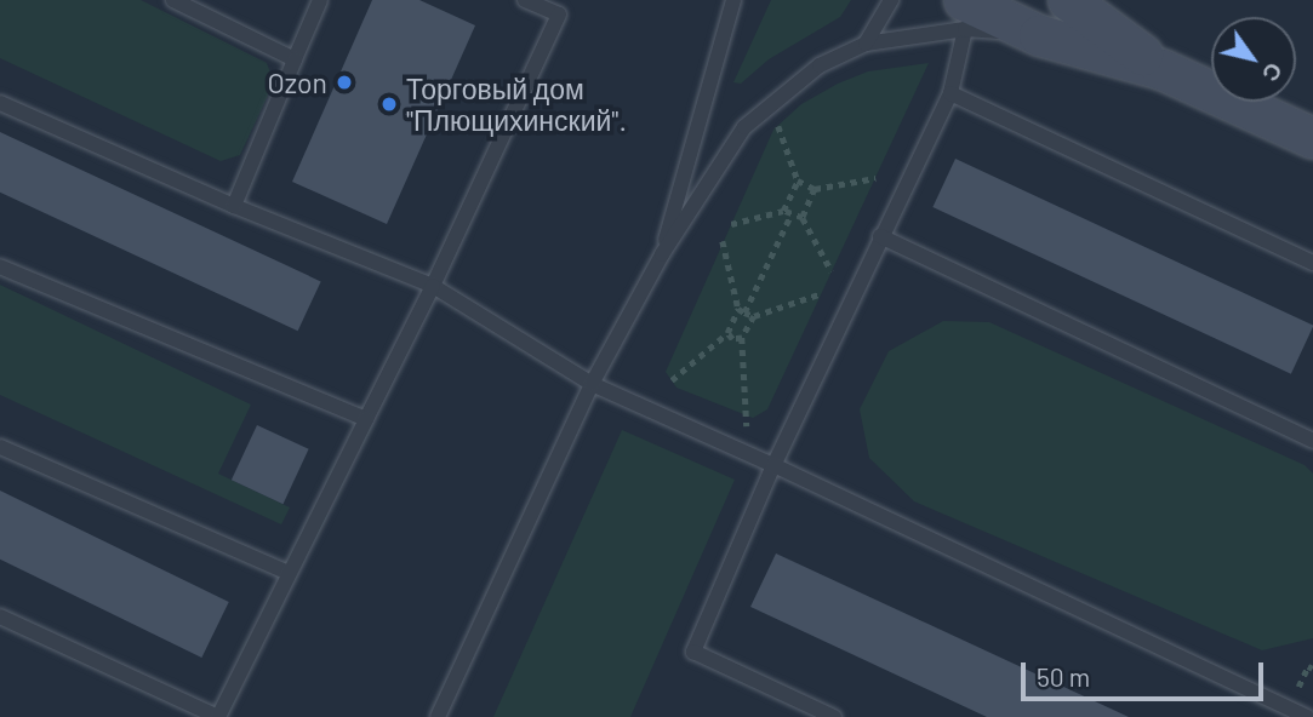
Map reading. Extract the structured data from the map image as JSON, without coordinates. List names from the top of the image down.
{
  "places": ["Ozon", "Торговый дом \"Плющихинский\"."],
  "scale_bar": "50 m",
  "north": "bottom right"
}
